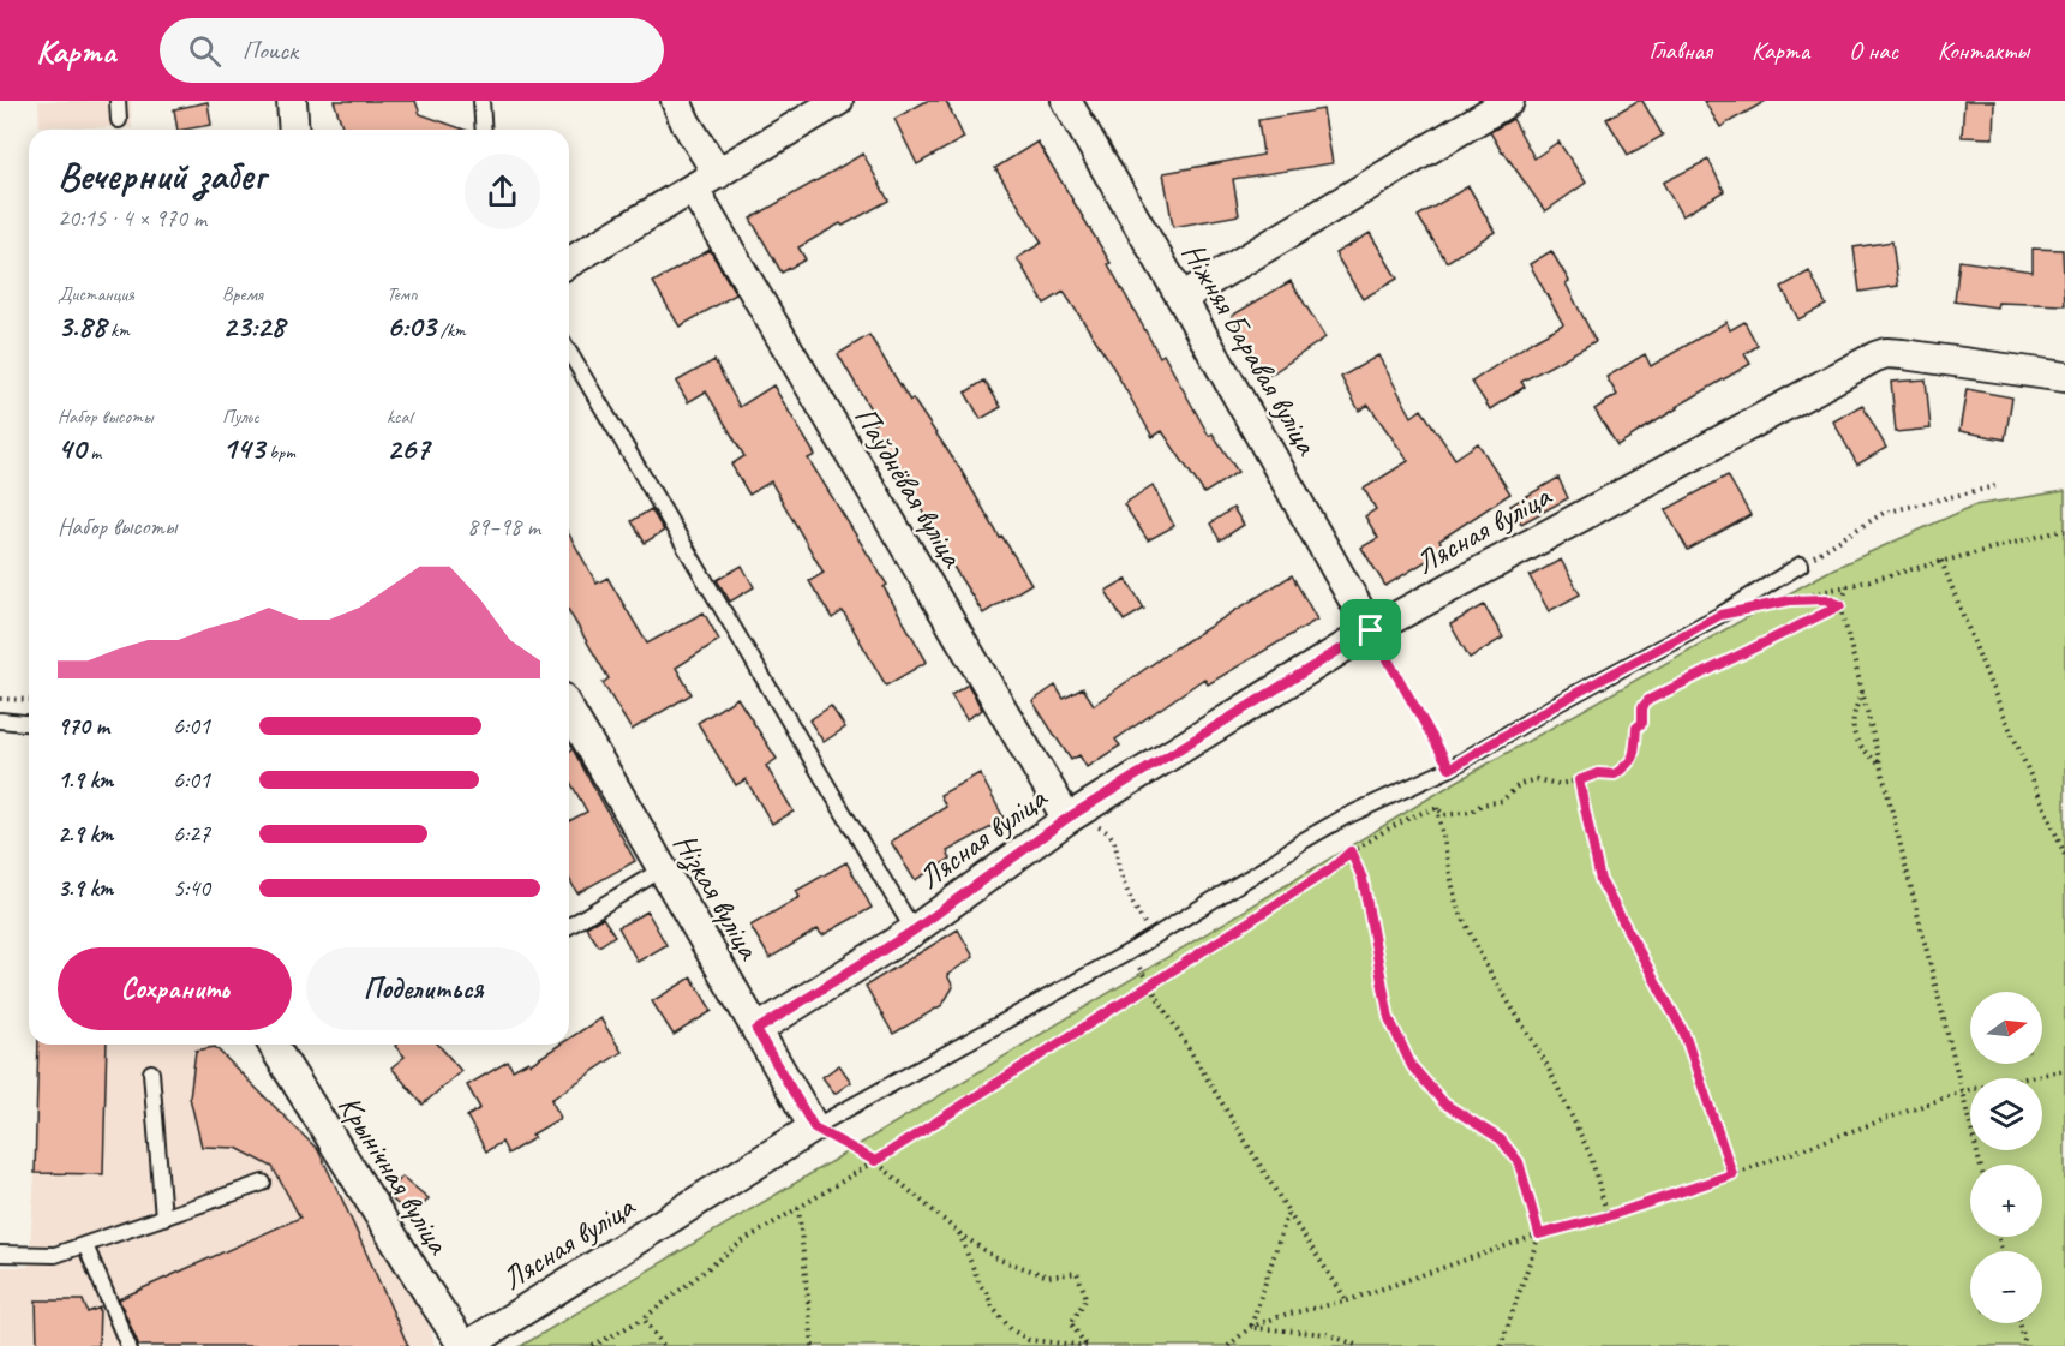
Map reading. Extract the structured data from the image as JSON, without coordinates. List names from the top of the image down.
{
  "streets": {
    "street": [
      "Ніжняя Баравая вуліца",
      "Паўднёвая вуліца",
      "Лясная вуліца",
      "Нізкая вуліца",
      "Крынічная вуліца"
    ]
  },
  "crossings": [
    ["Ніжняя Баравая вуліца", "Лясная вуліца"],
    ["Паўднёвая вуліца", "Лясная вуліца"],
    ["Лясная вуліца", "Нізкая вуліца"],
    ["Лясная вуліца", "Крынічная вуліца"]
  ],
  "north": "right",
  "page": {
    "header": "Карта",
    "search": "Поиск",
    "nav": [
      "Главная",
      "Карта",
      "О нас",
      "Контакты"
    ],
    "heading": ["Вечерний забег", "20:15 · 4 × 970 m"],
    "stats": [
      ["Дистанция", "3.88 km"],
      ["Время", "23:28"],
      ["Темп", "6:03 /km"],
      ["Набор высоты", "40 m"],
      ["Пульс", "143 bpm"],
      ["kcal", "267"]
    ],
    "chart": ["Набор высоты", "89–98 m"],
    "list": [
      {
        "name": "970 m",
        "note": "6:01"
      },
      {
        "name": "1.9 km",
        "note": "6:01"
      },
      {
        "name": "2.9 km",
        "note": "6:27"
      },
      {
        "name": "3.9 km",
        "note": "5:40"
      }
    ],
    "buttons": ["Сохранить", "Поделиться"],
    "map_buttons": ["+", "−"]
  }
}
